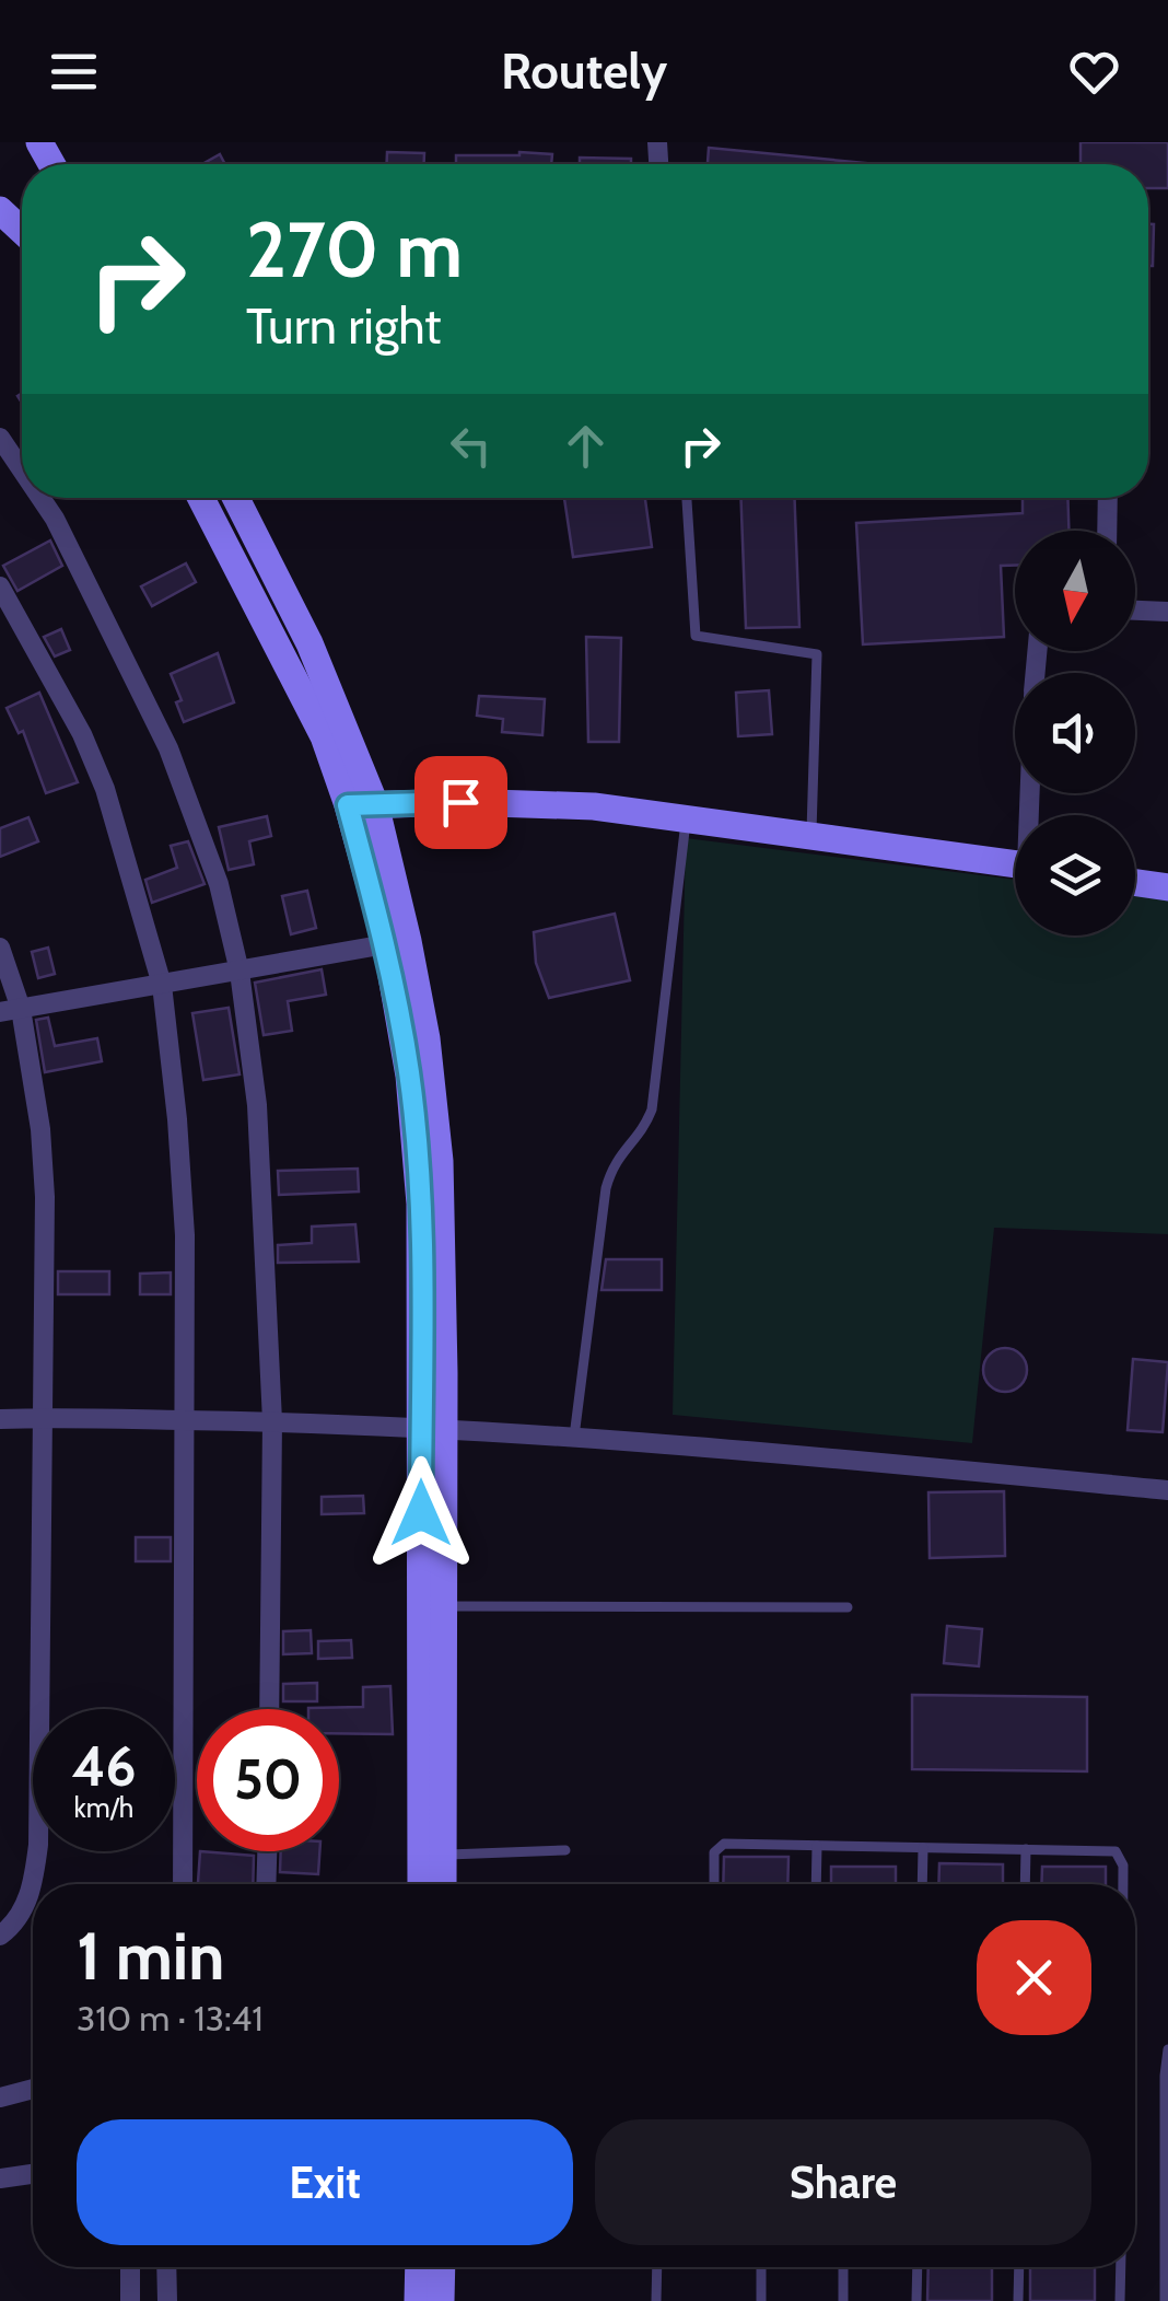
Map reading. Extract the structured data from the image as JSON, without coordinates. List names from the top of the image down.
{
  "north": "bottom",
  "page": {
    "header": "Routely",
    "turn": ["270 m", "Turn right"],
    "speed": "46 km/h",
    "limit": "50",
    "heading": ["1 min", "310 m · 13:41"],
    "buttons": ["Exit", "Share"]
  }
}
